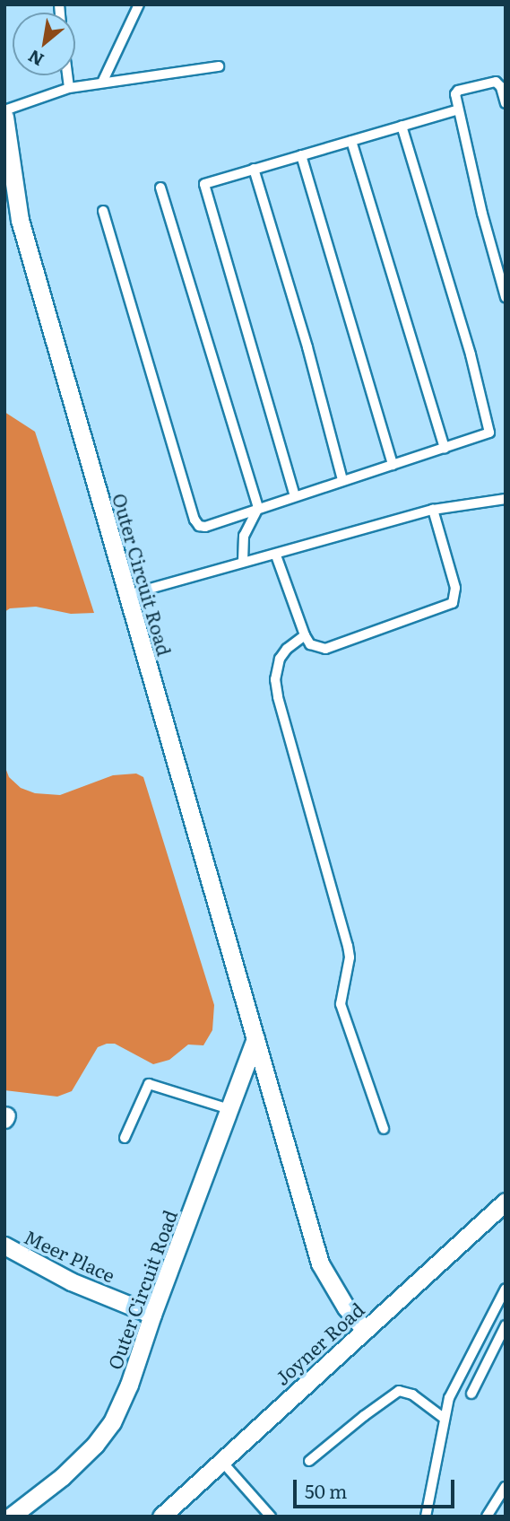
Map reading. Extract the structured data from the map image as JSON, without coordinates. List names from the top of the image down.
{
  "streets": {
    "street": ["Outer Circuit Road", "Meer Place", "Joyner Road"]
  },
  "crossings": [
    ["Outer Circuit Road", "Meer Place"],
    ["Outer Circuit Road", "Joyner Road"]
  ],
  "scale_bar": "50 m",
  "north": "bottom left"
}
